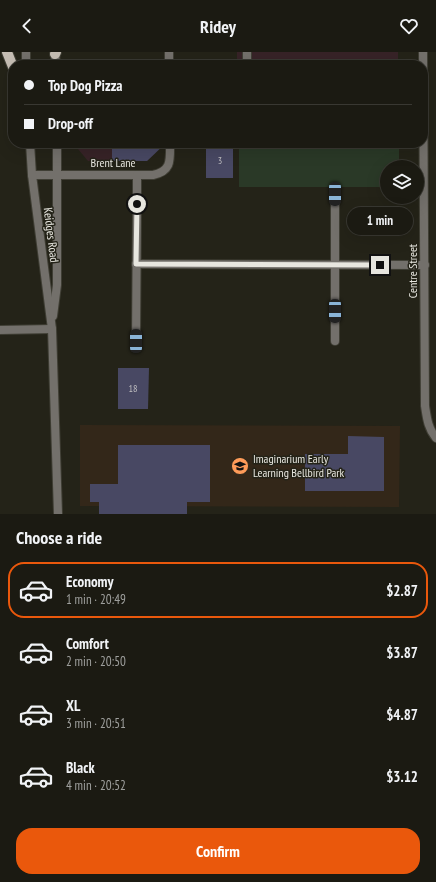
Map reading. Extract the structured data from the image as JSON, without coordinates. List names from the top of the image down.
{
  "streets": {
    "street": ["Brent Lane", "Keidges Road", "Centre Street"]
  },
  "crossings": [
    ["Brent Lane", "Keidges Road"]
  ],
  "places": {
    "school or university": ["Imaginarium Early Learning Bellbird Park"]
  },
  "house_numbers": ["3", "18"],
  "page": {
    "header": "Ridey",
    "banner": ["Top Dog Pizza", "Drop-off"],
    "bubble": "1 min",
    "heading": "Choose a ride",
    "list": [
      {
        "name": "Economy",
        "note": "1 min · 20:49",
        "value": "$2.87"
      },
      {
        "name": "Comfort",
        "note": "2 min · 20:50",
        "value": "$3.87"
      },
      {
        "name": "XL",
        "note": "3 min · 20:51",
        "value": "$4.87"
      },
      {
        "name": "Black",
        "note": "4 min · 20:52",
        "value": "$3.12"
      }
    ],
    "buttons": "Confirm"
  }
}
